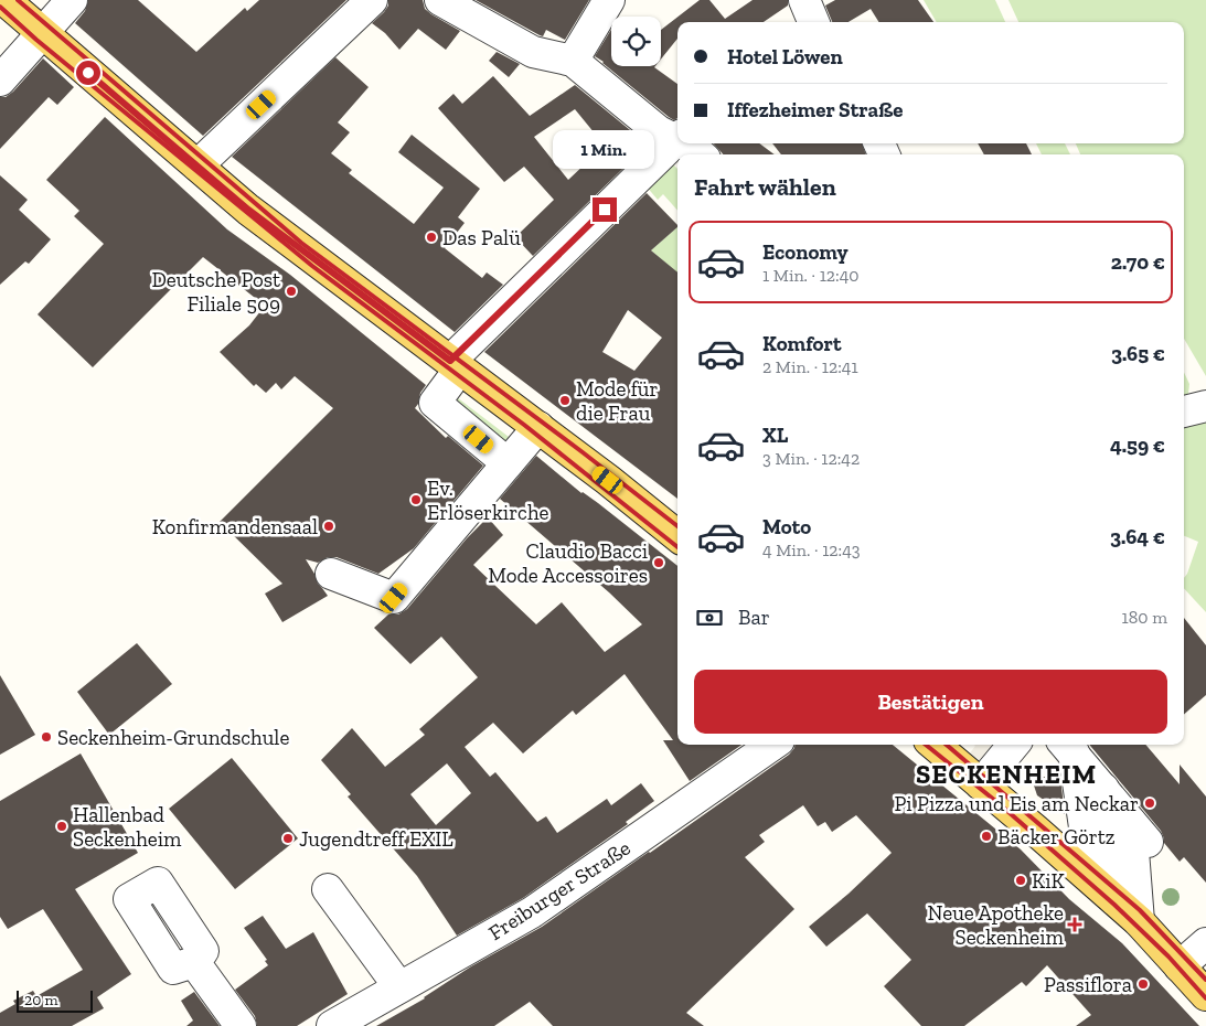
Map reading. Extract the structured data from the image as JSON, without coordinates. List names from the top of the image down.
{
  "streets": {
    "street": ["Freiburger Straße"]
  },
  "districts": ["SECKENHEIM"],
  "places": {
    "other": [
      "Das Palü",
      "Deutsche Post Filiale 509",
      "Mode für die Frau",
      "Ev. Erlöserkirche",
      "Konfirmandensaal",
      "Claudio Bacci Mode Accessoires",
      "Seckenheim-Grundschule",
      "Pi Pizza und Eis am Neckar",
      "Hallenbad Seckenheim",
      "Bäcker Görtz",
      "Jugendtreff EXIL",
      "KiK",
      "Passiflora"
    ],
    "health": ["Neue Apotheke Seckenheim"]
  },
  "scale_bar": "20 m",
  "page": {
    "banner": ["Hotel Löwen", "Iffezheimer Straße"],
    "bubble": "1 Min.",
    "heading": "Fahrt wählen",
    "list": [
      {
        "name": "Economy",
        "note": "1 Min. · 12:40",
        "value": "2.70 €"
      },
      {
        "name": "Komfort",
        "note": "2 Min. · 12:41",
        "value": "3.65 €"
      },
      {
        "name": "XL",
        "note": "3 Min. · 12:42",
        "value": "4.59 €"
      },
      {
        "name": "Moto",
        "note": "4 Min. · 12:43",
        "value": "3.64 €"
      }
    ],
    "pay": ["Bar", "180 m"],
    "buttons": "Bestätigen",
    "scale": "20 m"
  }
}
